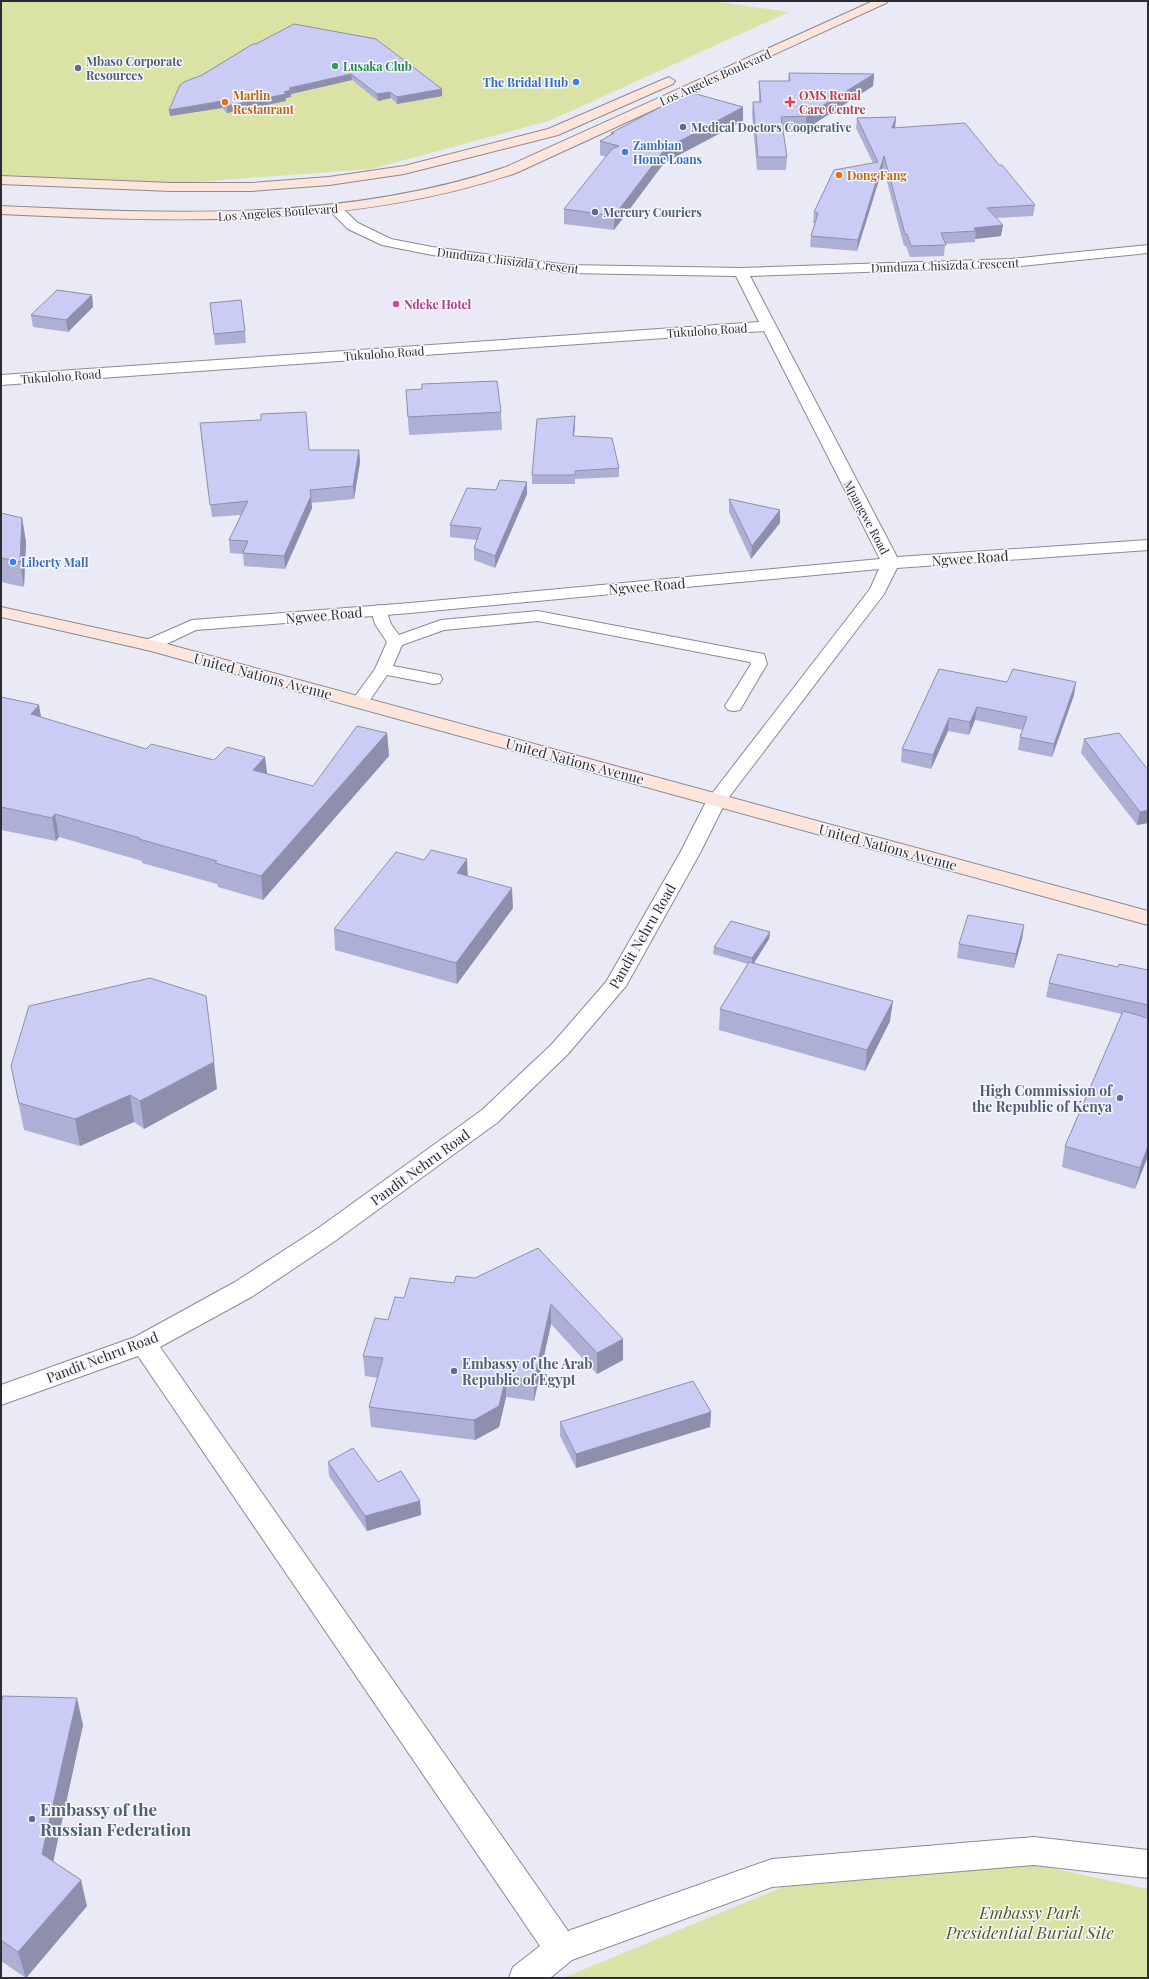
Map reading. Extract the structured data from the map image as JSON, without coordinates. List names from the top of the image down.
{
  "streets": {
    "main road": ["Los Angeles Boulevard", "United Nations Avenue"],
    "street": [
      "Dunduza Chisizda Cresent",
      "Dunduza Chisizda Crescent",
      "Tukuloho Road",
      "Mpangwe Road",
      "Ngwee Road",
      "Pandit Nehru Road"
    ]
  },
  "crossings": [
    ["Los Angeles Boulevard", "Dunduza Chisizda Cresent"],
    ["Dunduza Chisizda Cresent", "Dunduza Chisizda Crescent"],
    ["Dunduza Chisizda Cresent", "Mpangwe Road"],
    ["Dunduza Chisizda Crescent", "Mpangwe Road"],
    ["Tukuloho Road", "Mpangwe Road"],
    ["Mpangwe Road", "Ngwee Road"],
    ["Mpangwe Road", "United Nations Avenue"],
    ["Mpangwe Road", "Pandit Nehru Road"],
    ["Ngwee Road", "United Nations Avenue"],
    ["United Nations Avenue", "Pandit Nehru Road"]
  ],
  "parks": ["Embassy Park Presidential Burial Site"],
  "places": {
    "other": [
      "Lusaka Club",
      "Mbaso Corporate Resources",
      "The Bridal Hub",
      "Marlin Restaurant",
      "Medical Doctors Cooperative",
      "Zambian Home Loans",
      "Dong Fang",
      "Mercury Couriers",
      "Ndeke Hotel",
      "Liberty Mall",
      "High Commission of the Republic of Kenya",
      "Embassy of the Arab Republic of Egypt",
      "Embassy of the Russian Federation"
    ],
    "health": ["OMS Renal Care Centre"]
  }
}
